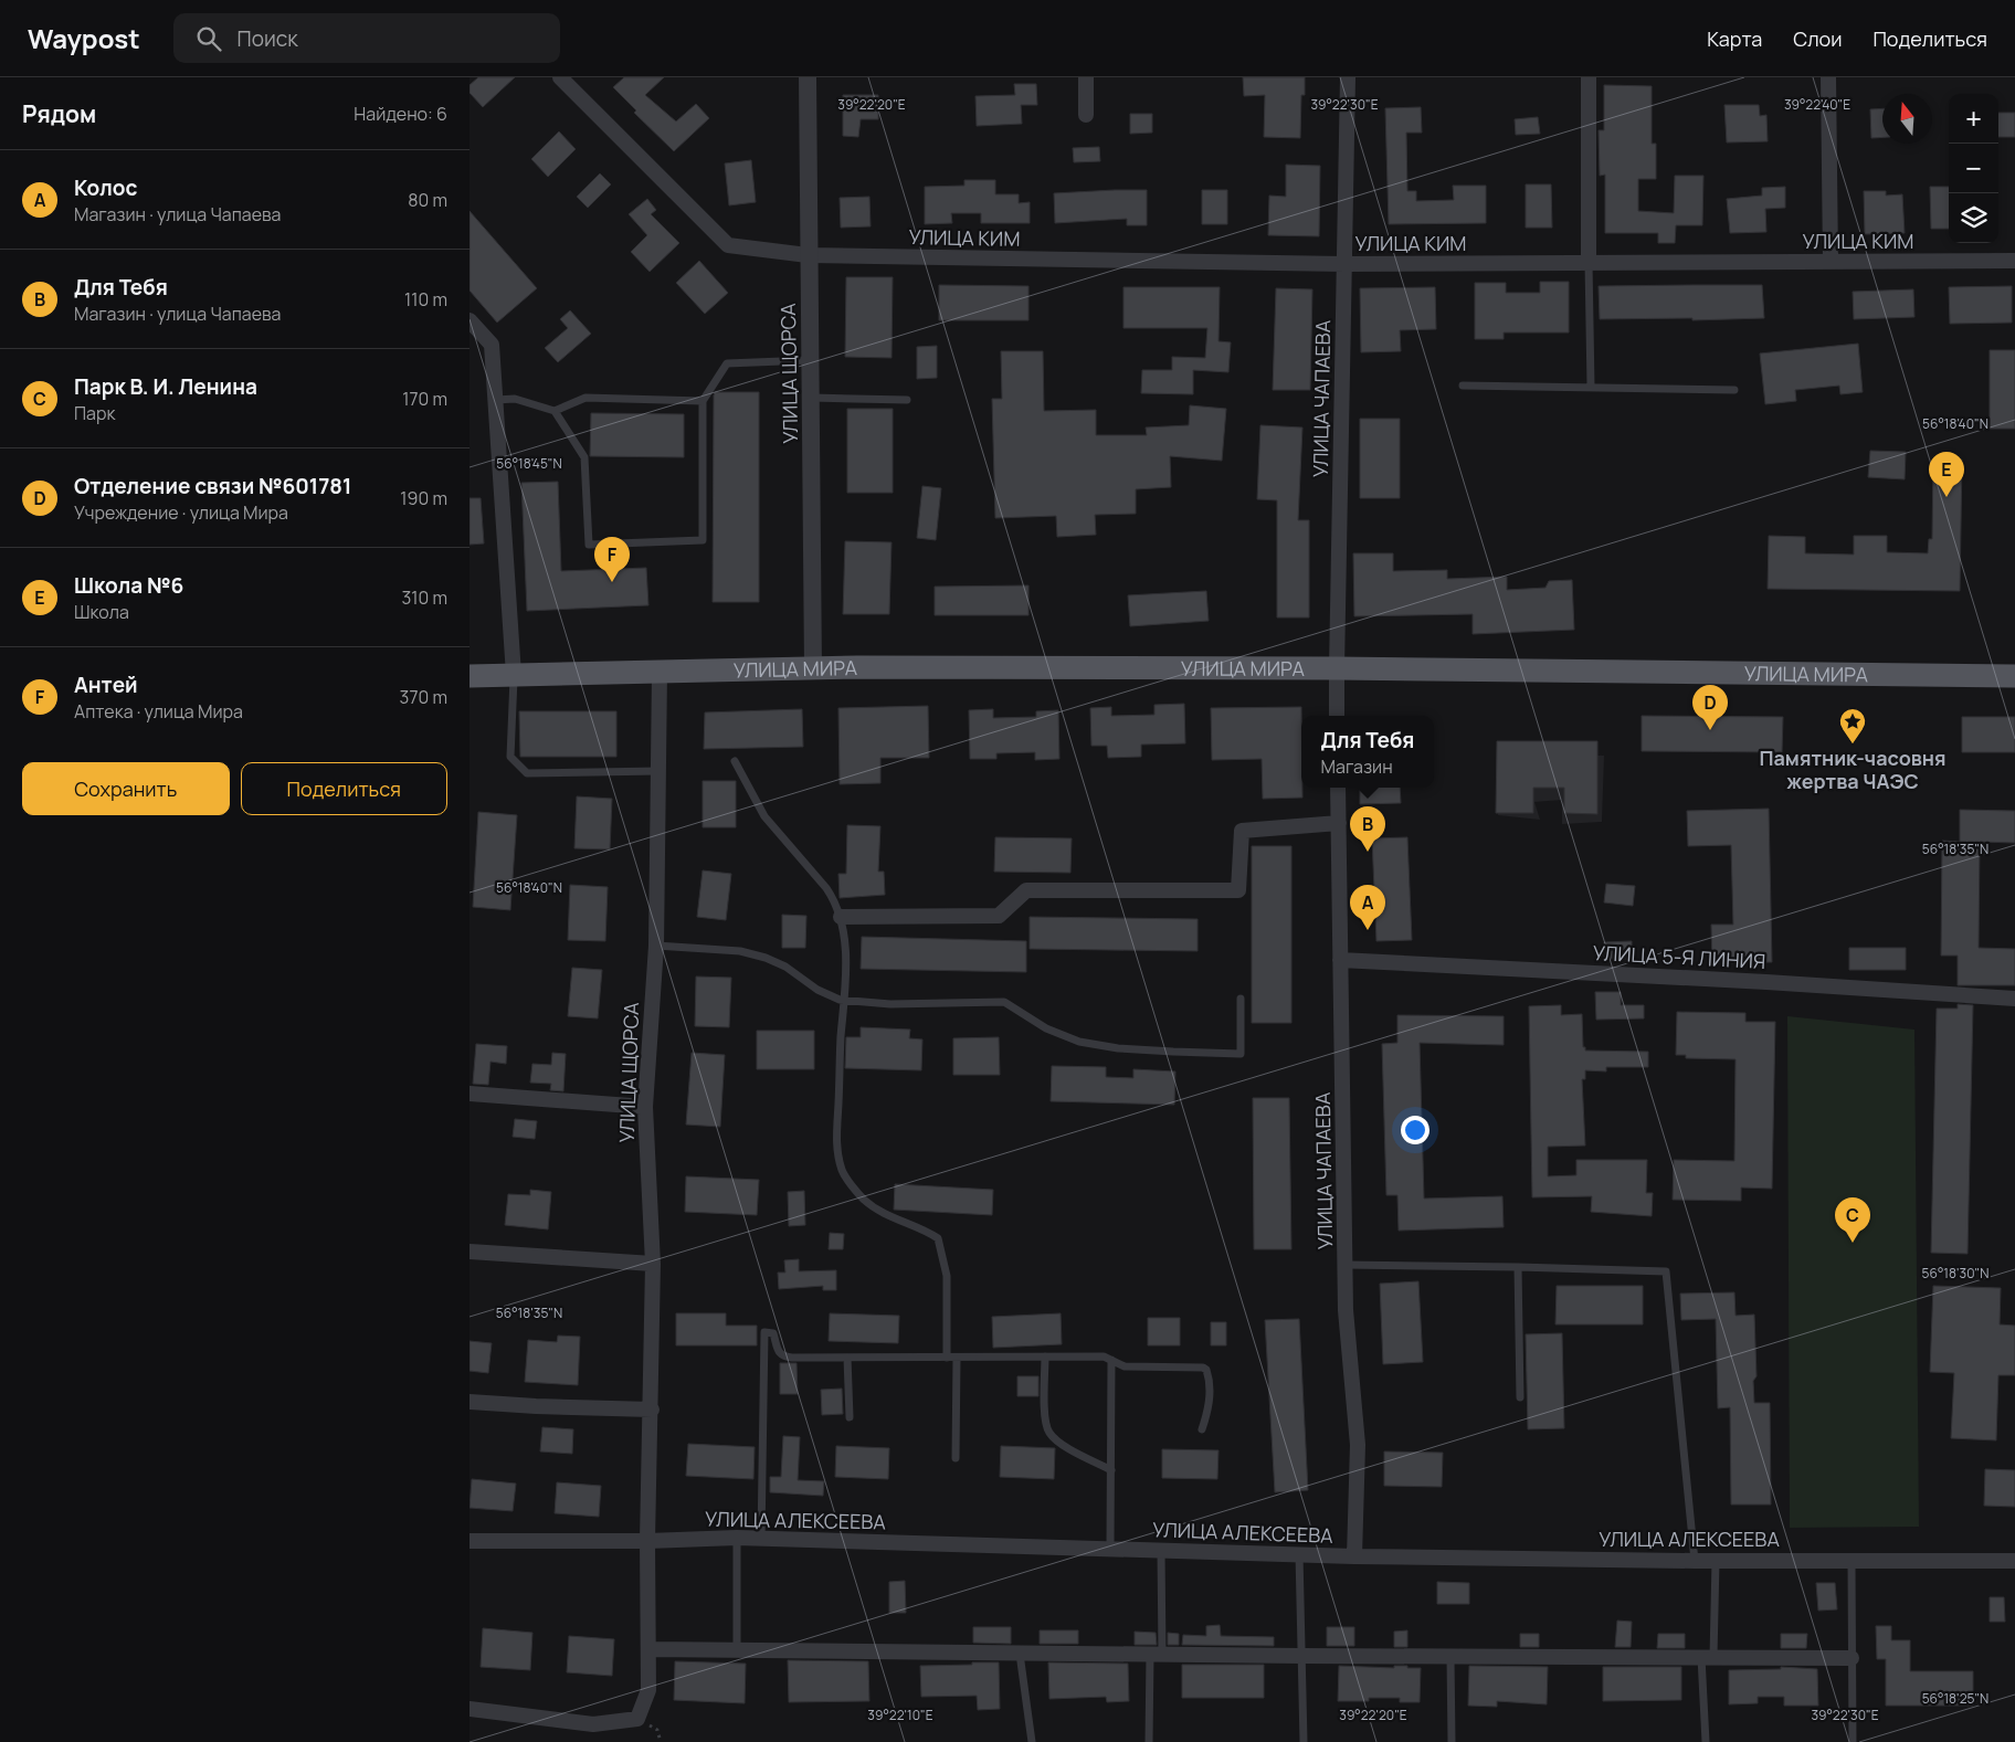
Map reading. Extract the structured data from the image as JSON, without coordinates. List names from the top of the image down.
{
  "streets": {
    "main road": ["УЛИЦА МИРА"],
    "street": [
      "УЛИЦА КИМ",
      "УЛИЦА ЩОРСА",
      "УЛИЦА ЧАПАЕВА",
      "УЛИЦА 5-Я ЛИНИЯ",
      "УЛИЦА АЛЕКСЕЕВА"
    ]
  },
  "crossings": [
    ["УЛИЦА КИМ", "УЛИЦА ЩОРСА"],
    ["УЛИЦА КИМ", "УЛИЦА ЧАПАЕВА"],
    ["УЛИЦА ЩОРСА", "УЛИЦА МИРА"],
    ["УЛИЦА ЩОРСА", "УЛИЦА АЛЕКСЕЕВА"],
    ["УЛИЦА ЧАПАЕВА", "УЛИЦА МИРА"],
    ["УЛИЦА ЧАПАЕВА", "УЛИЦА 5-Я ЛИНИЯ"],
    ["УЛИЦА ЧАПАЕВА", "УЛИЦА АЛЕКСЕЕВА"]
  ],
  "places": {
    "place": ["Памятник-часовня жертва ЧАЭС"]
  },
  "north": "top",
  "page": {
    "header": "Waypost",
    "search": "Поиск",
    "nav": ["Карта", "Слои", "Поделиться"],
    "heading": ["Рядом", "Найдено: 6"],
    "map_buttons": ["+", "−"],
    "list": [
      {
        "mark": "A",
        "name": "Колос",
        "note": "Магазин · улица Чапаева",
        "value": "80 m"
      },
      {
        "mark": "B",
        "name": "Для Тебя",
        "note": "Магазин · улица Чапаева",
        "value": "110 m"
      },
      {
        "mark": "C",
        "name": "Парк В. И. Ленина",
        "note": "Парк",
        "value": "170 m"
      },
      {
        "mark": "D",
        "name": "Отделение связи №601781",
        "note": "Учреждение · улица Мира",
        "value": "190 m"
      },
      {
        "mark": "E",
        "name": "Школа №6",
        "note": "Школа",
        "value": "310 m"
      },
      {
        "mark": "F",
        "name": "Антей",
        "note": "Аптека · улица Мира",
        "value": "370 m"
      }
    ],
    "pins": [
      "E",
      "F",
      "D",
      "B",
      "A",
      "C"
    ],
    "popup": ["Для Тебя", "Магазин"],
    "buttons": ["Сохранить", "Поделиться"]
  },
  "coordinates": [
    "39°22'20\"E",
    "39°22'30\"E",
    "39°22'40\"E",
    "56°18'40\"N",
    "56°18'45\"N",
    "56°18'35\"N",
    "56°18'30\"N",
    "56°18'25\"N",
    "39°22'10\"E"
  ]
}
